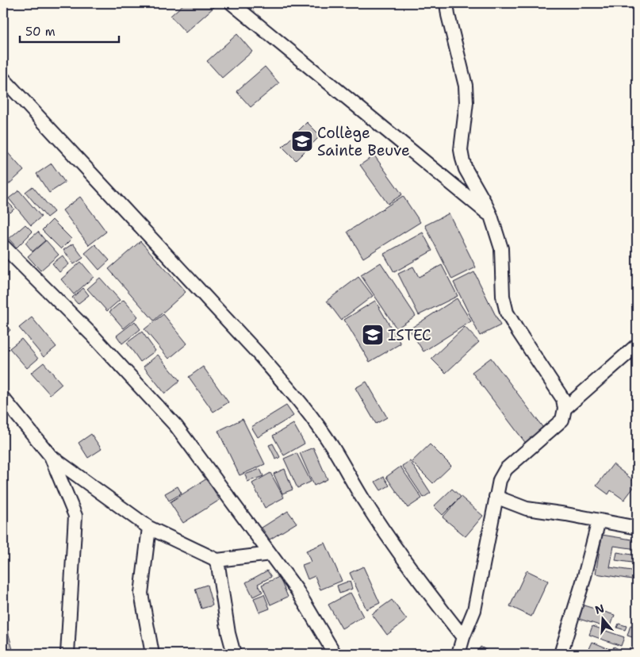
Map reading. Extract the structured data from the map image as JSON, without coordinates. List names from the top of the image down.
{
  "places": {
    "school or university": ["Collège Sainte Beuve", "ISTEC"]
  },
  "scale_bar": "50 m",
  "north": "top"
}
